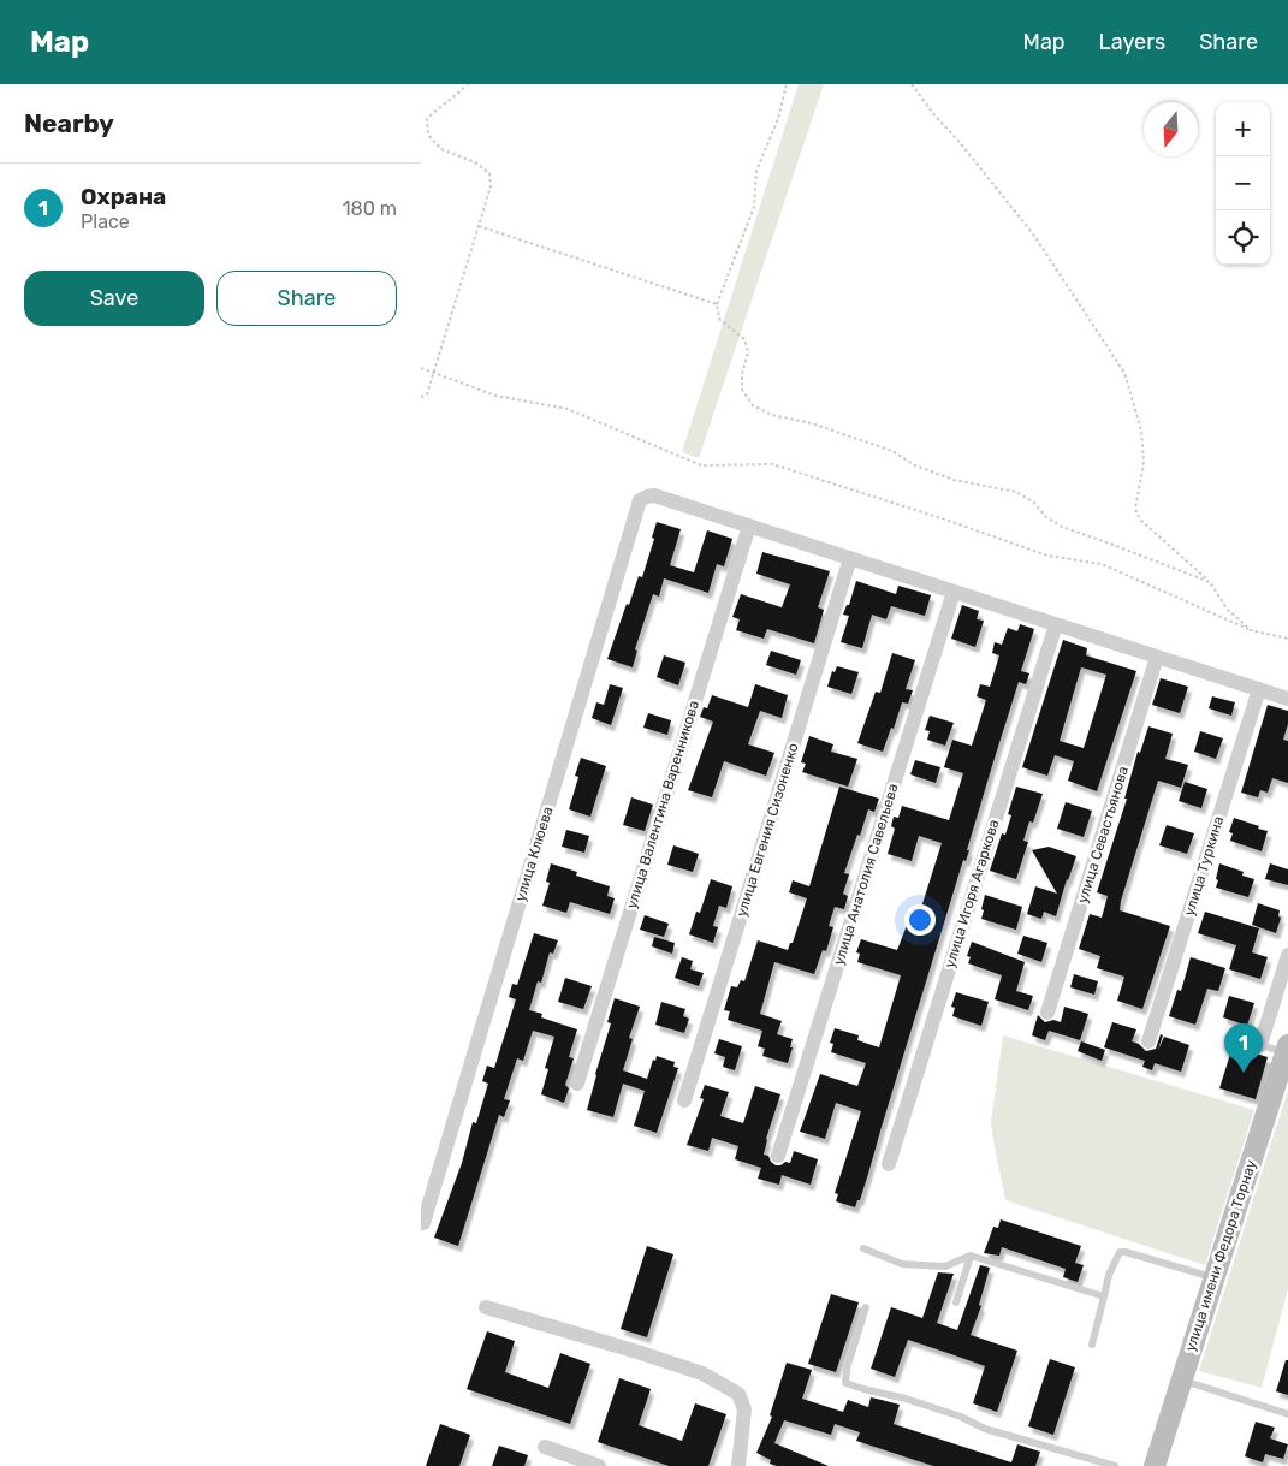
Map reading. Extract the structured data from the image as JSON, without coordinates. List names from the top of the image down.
{
  "streets": {
    "street": [
      "улица Валентина Варенникова",
      "улица Евгения Сизоненко",
      "улица Севастьянова",
      "улица Клюева",
      "улица Туркина",
      "улица Анатолия Савельева",
      "улица Игоря Агаркова",
      "улица имени Федора Торнау"
    ]
  },
  "crossings": [
    ["улица Валентина Варенникова", "улица Клюева"]
  ],
  "north": "bottom",
  "page": {
    "header": "Map",
    "nav": ["Map", "Layers", "Share"],
    "heading": "Nearby",
    "map_buttons": ["+", "−"],
    "list": [
      {
        "mark": "1",
        "name": "Охрана",
        "note": "Place",
        "value": "180 m"
      }
    ],
    "buttons": ["Save", "Share"],
    "pins": "1"
  }
}
